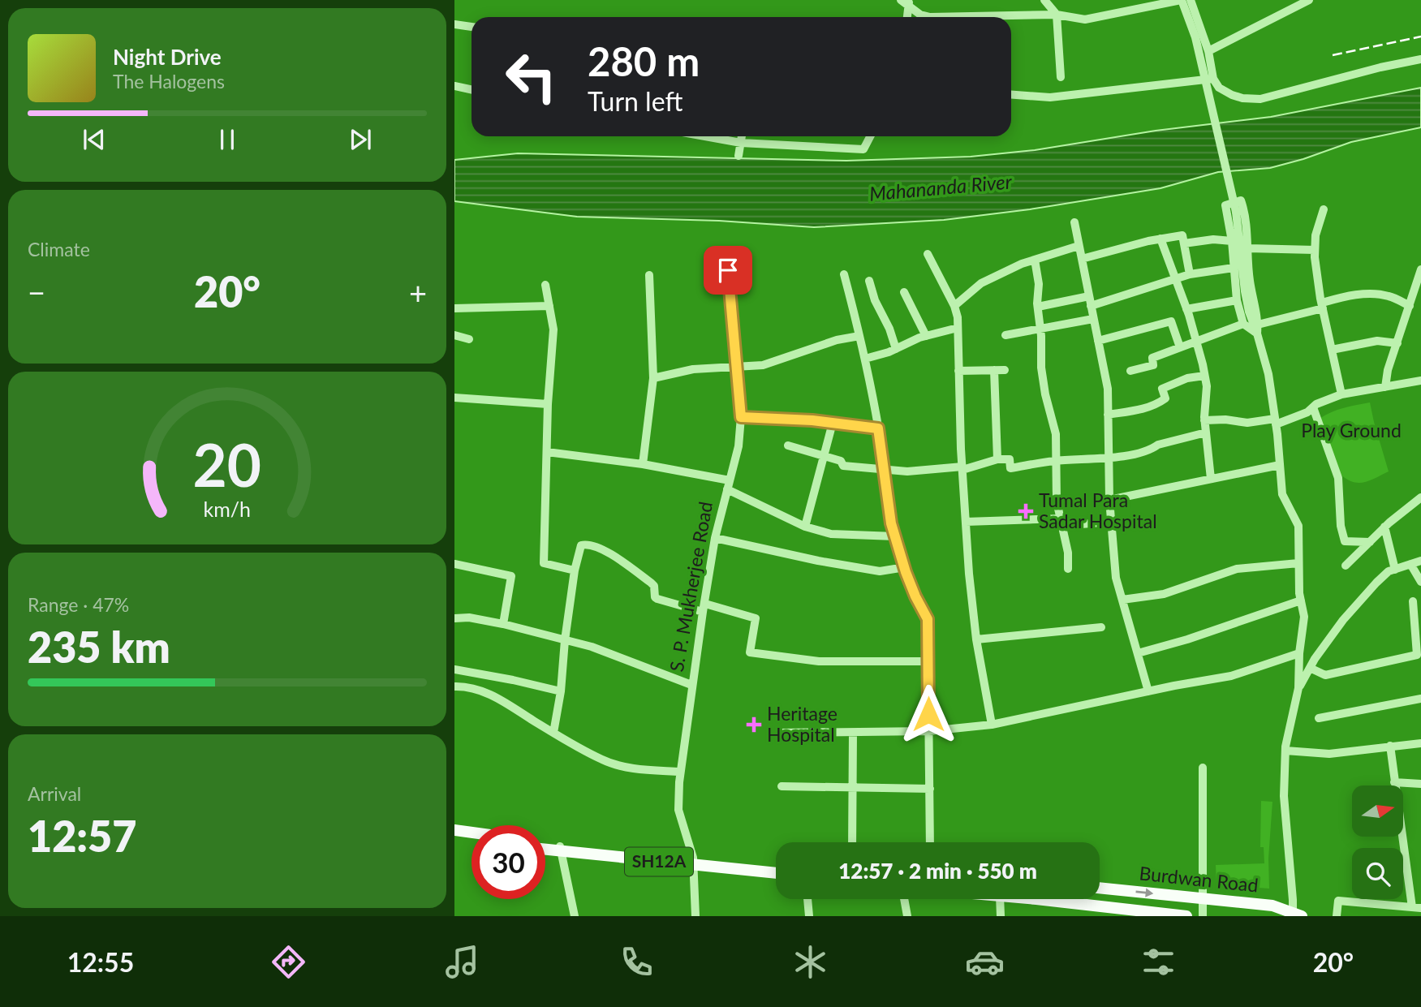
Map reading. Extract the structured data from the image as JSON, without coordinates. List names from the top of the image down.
{
  "streets": {
    "main road": ["SH12A", "Burdwan Road"],
    "street": ["S. P. Mukherjee Road"]
  },
  "crossings": [
    ["S. P. Mukherjee Road", "SH12A"]
  ],
  "water": ["Mahananda River"],
  "parks": ["Play Ground"],
  "places": {
    "health": ["Tumal Para Sadar Hospital", "Heritage Hospital"]
  },
  "north": "right",
  "page": {
    "turn": ["280 m", "Turn left"],
    "song": ["Night Drive", "The Halogens"],
    "tile": [
      "Climate",
      ["Range · 47%", "235 km"],
      ["Arrival", "12:57"]
    ],
    "heat": ["−", "20°", "+"],
    "limit": "30",
    "trip": "12:57 · 2 min · 550 m",
    "tabs": ["12:55", "20°"],
    "gauge": ["20", "km/h"]
  }
}
